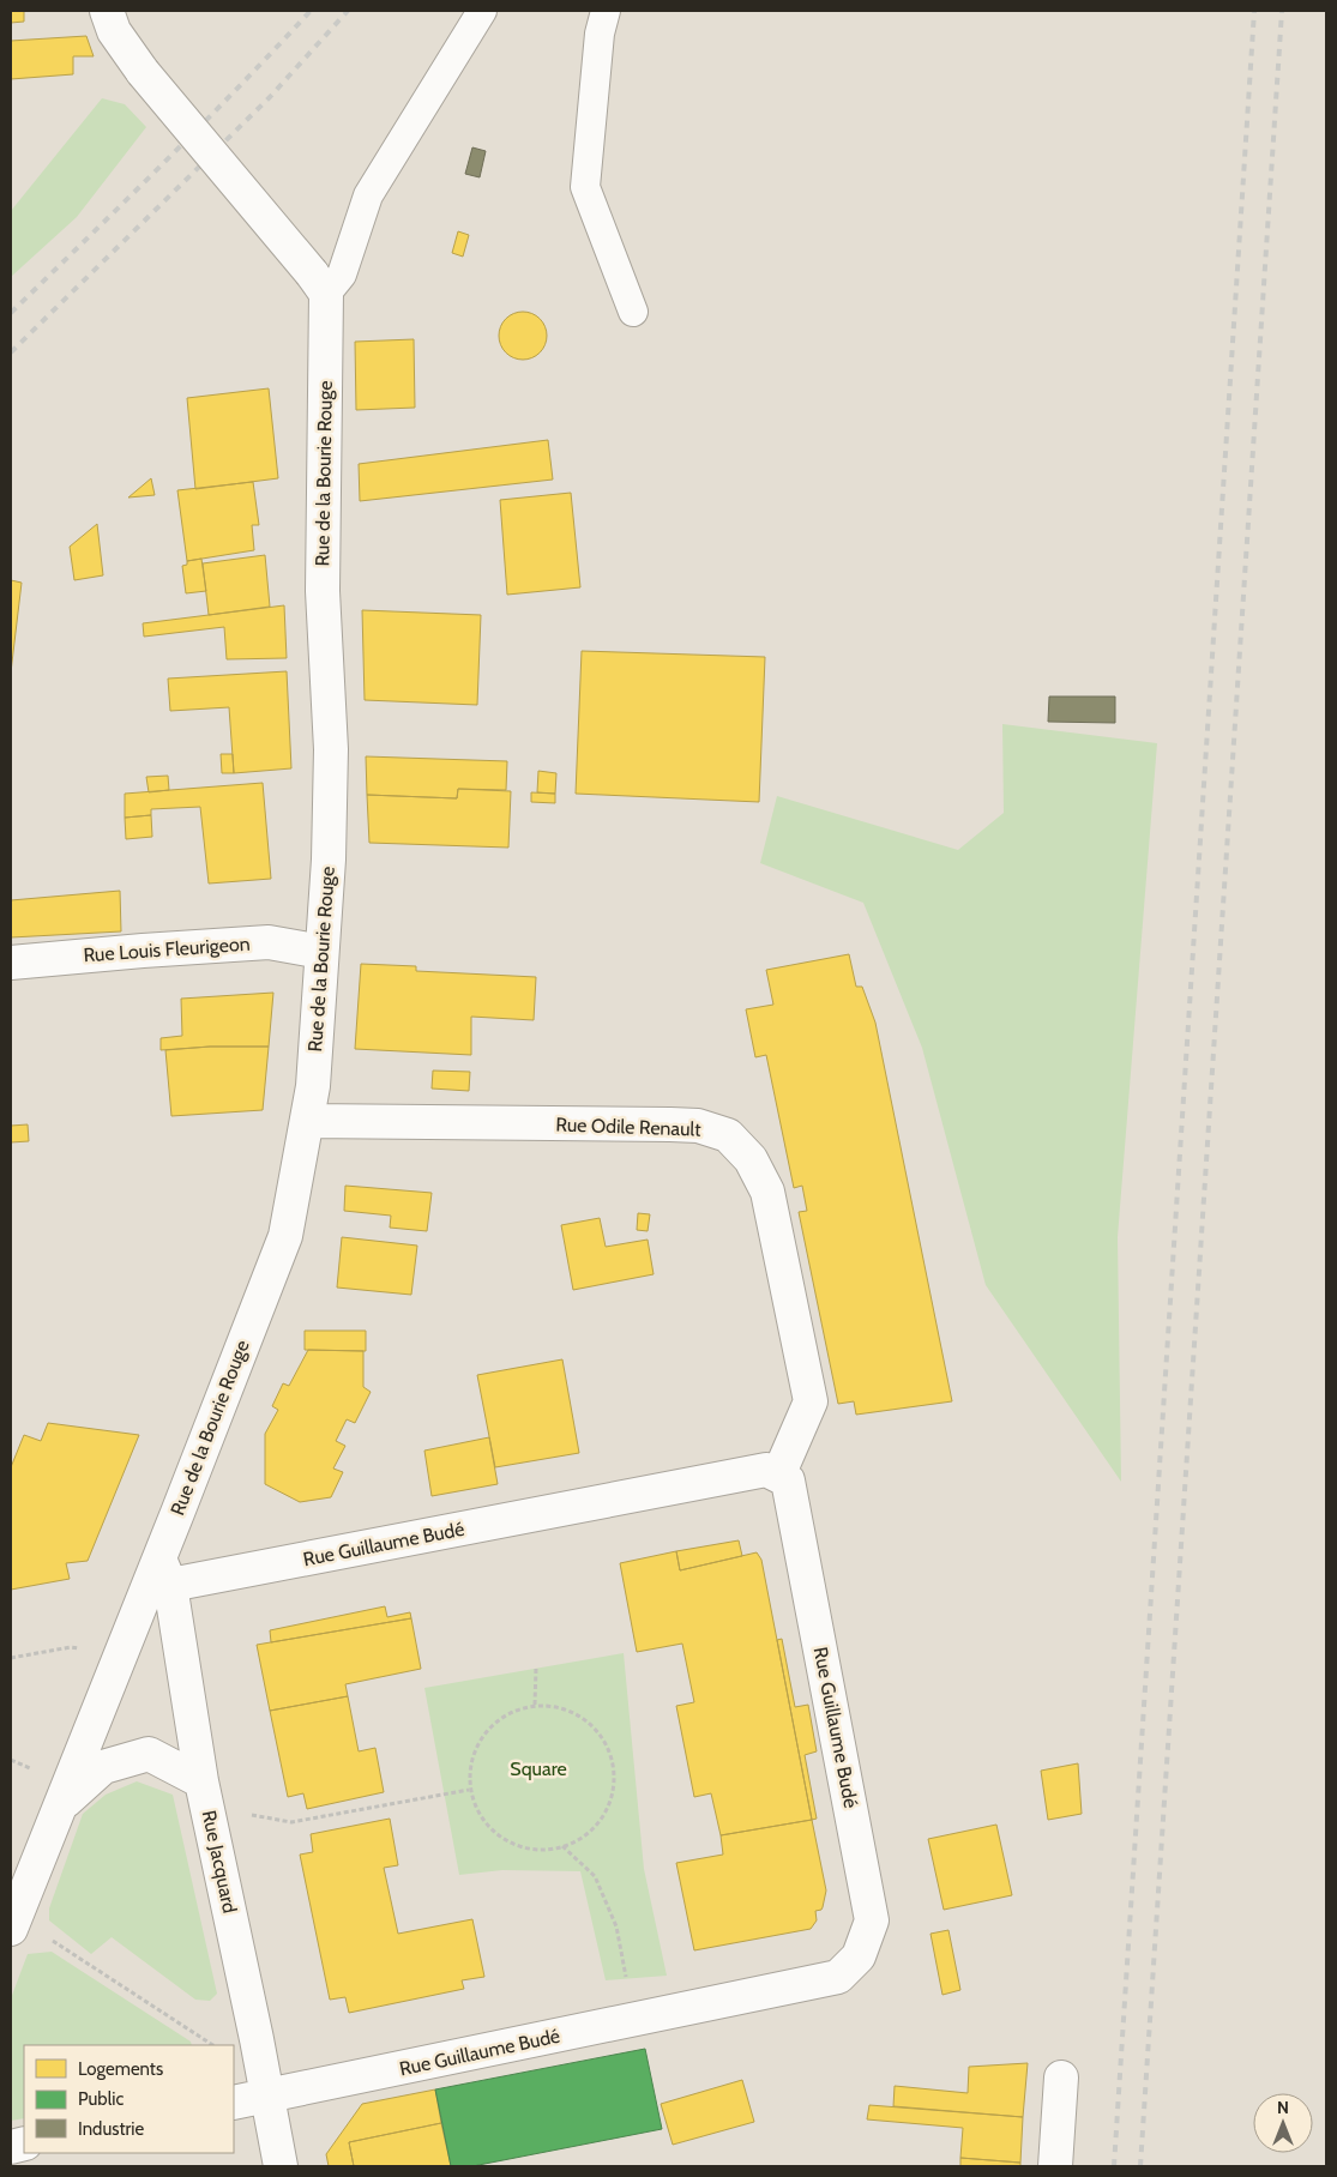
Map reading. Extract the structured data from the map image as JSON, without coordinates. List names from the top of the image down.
{
  "streets": {
    "street": [
      "Rue de la Bourie Rouge",
      "Rue Louis Fleurigeon",
      "Rue Odile Renault",
      "Rue Guillaume Budé",
      "Rue Jacquard"
    ]
  },
  "crossings": [
    ["Rue de la Bourie Rouge", "Rue Louis Fleurigeon"],
    ["Rue de la Bourie Rouge", "Rue Odile Renault"],
    ["Rue de la Bourie Rouge", "Rue Guillaume Budé"],
    ["Rue de la Bourie Rouge", "Rue Jacquard"],
    ["Rue Odile Renault", "Rue Guillaume Budé"],
    ["Rue Guillaume Budé", "Rue Jacquard"]
  ],
  "parks": ["Square"],
  "legend": ["Logements", "Public", "Industrie"],
  "north": "top"
}
